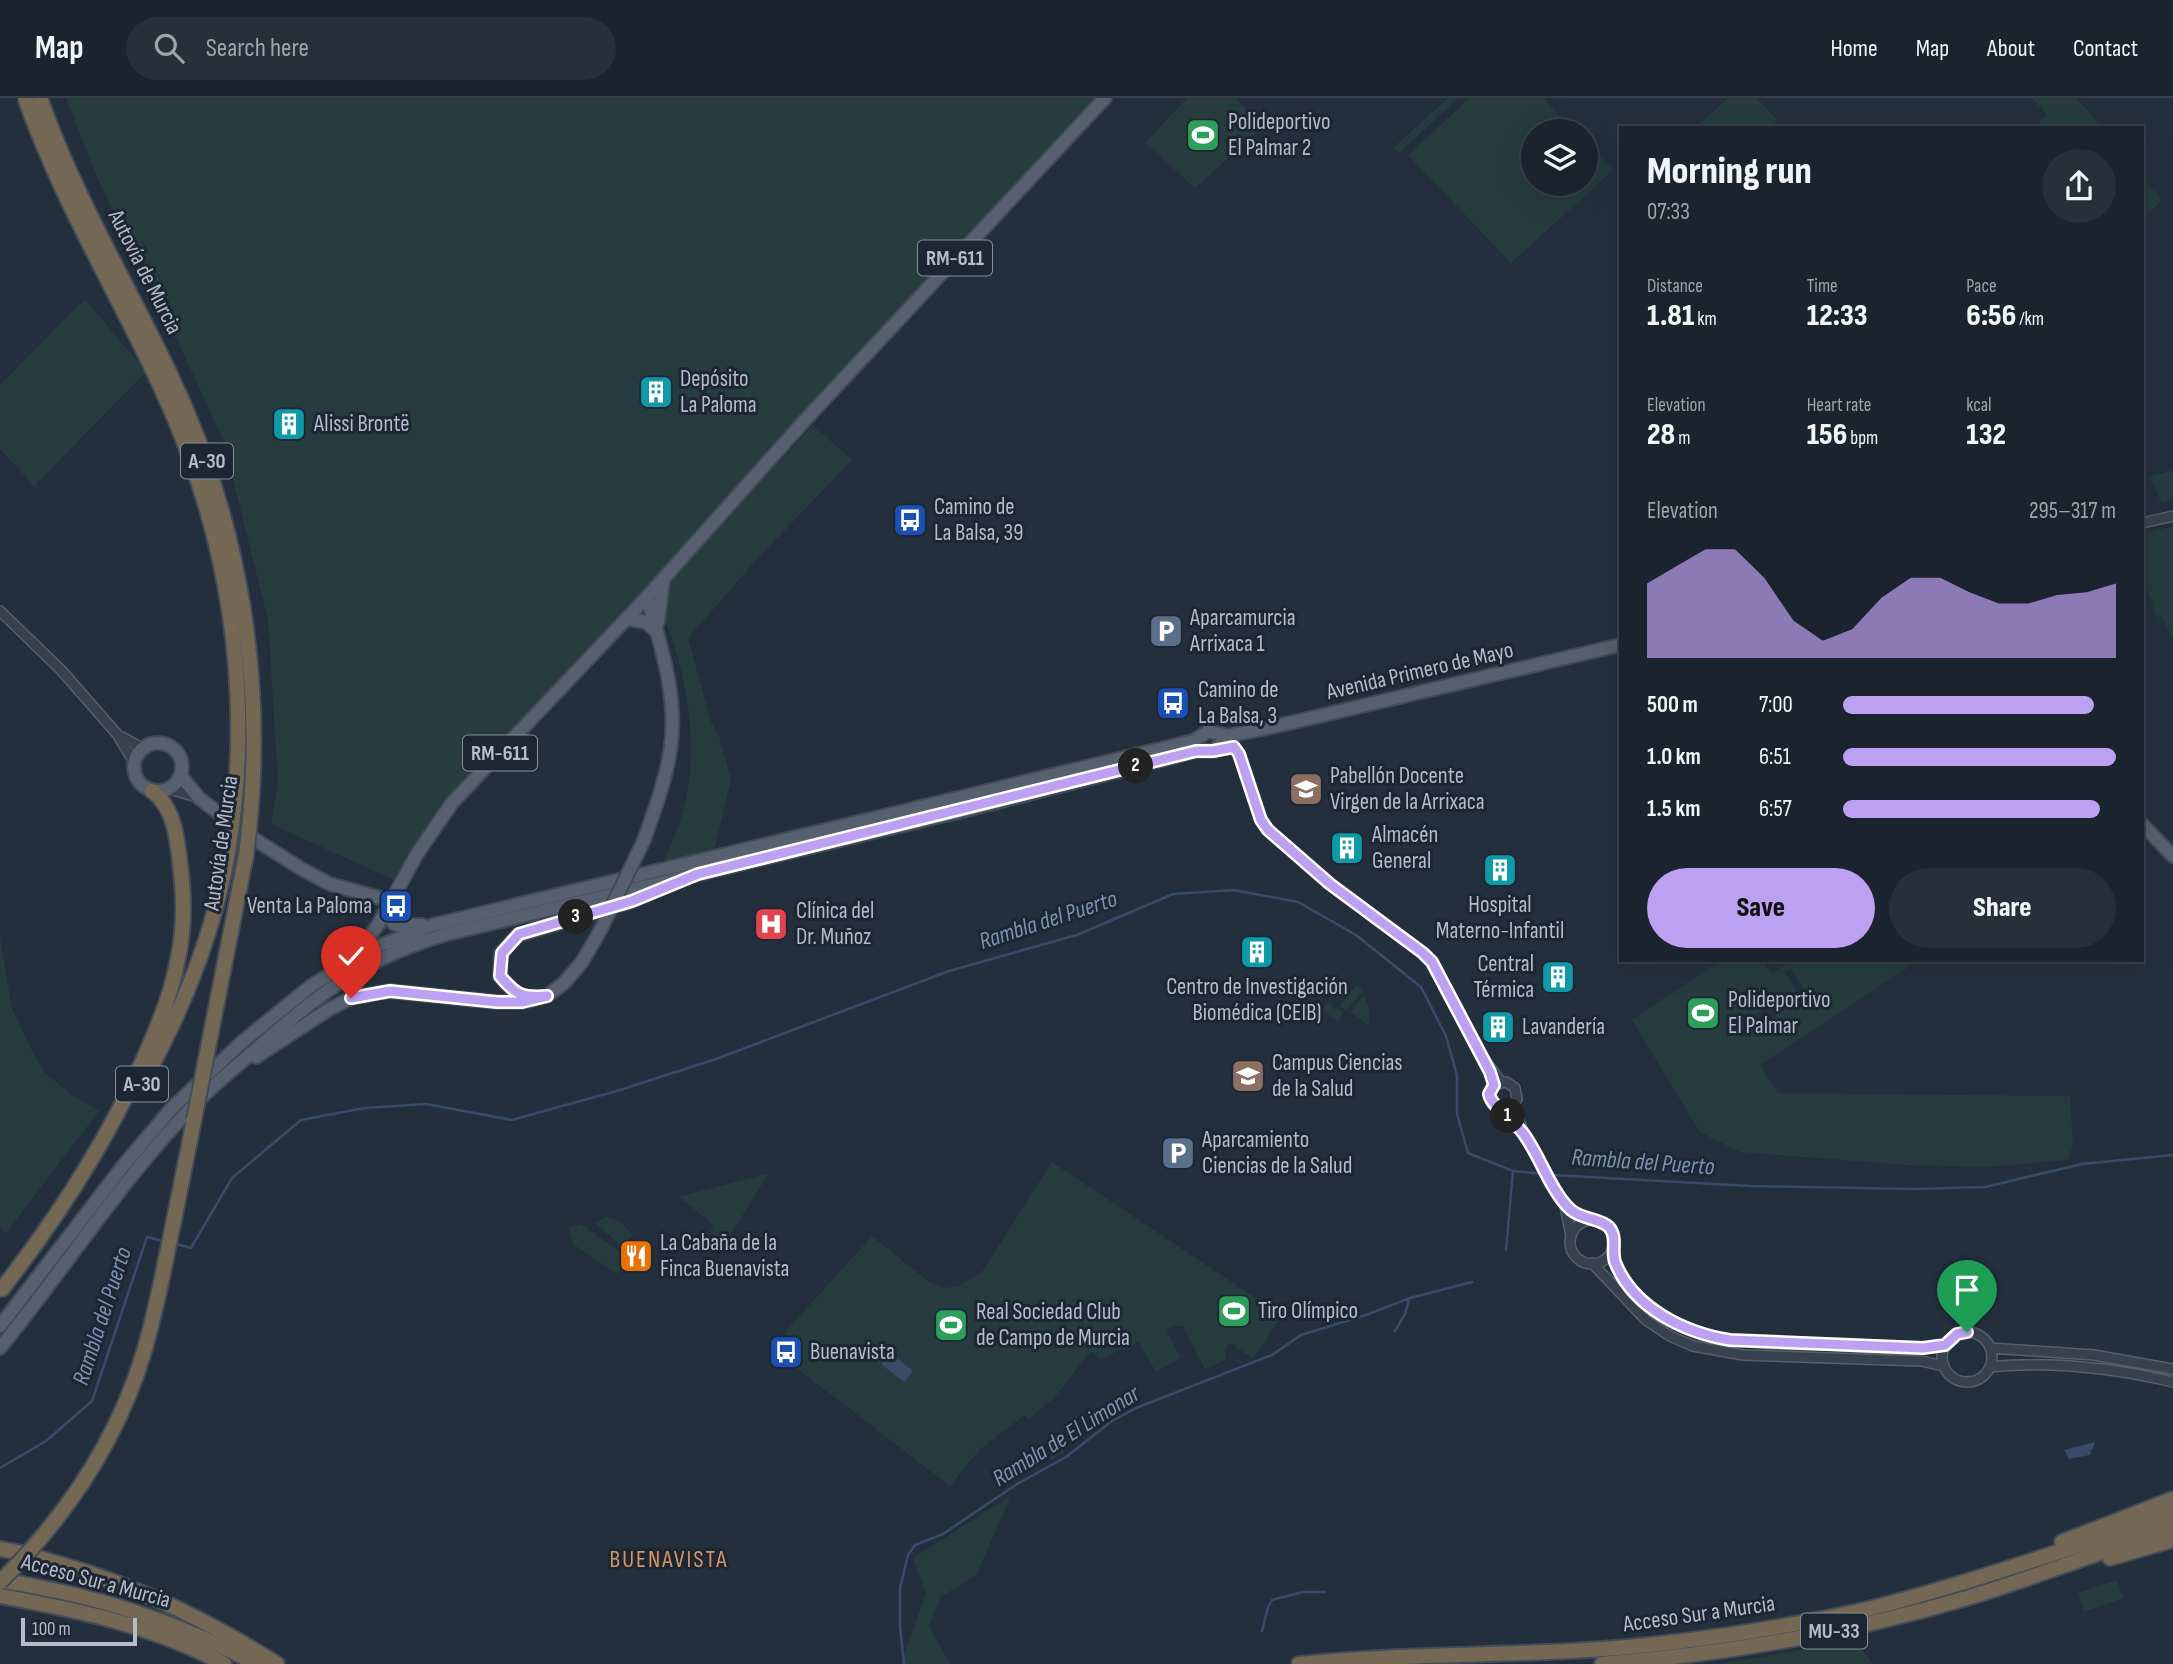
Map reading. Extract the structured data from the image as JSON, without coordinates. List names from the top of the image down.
{
  "streets": {
    "highway": [
      "Autovía de Murcia",
      "A-30",
      "Acceso Sur a Murcia",
      "MU-33"
    ],
    "main road": ["RM-611", "Avenida Primero de Mayo"]
  },
  "crossings": [
    ["Autovía de Murcia", "Acceso Sur a Murcia"]
  ],
  "districts": ["BUENAVISTA"],
  "water": ["Rambla del Puerto", "Rambla de El Limonar"],
  "places": {
    "sports": [
      "Polideportivo El Palmar 2",
      "Polideportivo El Palmar",
      "Tiro Olímpico",
      "Real Sociedad Club de Campo de Murcia"
    ],
    "building": [
      "Depósito La Paloma",
      "Alissi Brontë",
      "Almacén General",
      "Hospital Materno-Infantil",
      "Centro de Investigación Biomédica (CEIB)",
      "Central Térmica",
      "Lavandería"
    ],
    "bus stop": [
      "Camino de La Balsa, 39",
      "Camino de La Balsa, 3",
      "Venta La Paloma",
      "Buenavista"
    ],
    "parking": ["Aparcamurcia Arrixaca 1", "Aparcamiento Ciencias de la Salud"],
    "school or university": ["Pabellón Docente Virgen de la Arrixaca", "Campus Ciencias de la Salud"],
    "hospital": ["Clínica del Dr. Muñoz"],
    "restaurant": ["La Cabaña de la Finca Buenavista"]
  },
  "scale_bar": "100 m",
  "page": {
    "header": "Map",
    "search": "Search here",
    "nav": [
      "Home",
      "Map",
      "About",
      "Contact"
    ],
    "heading": ["Morning run", "07:33"],
    "stats": [
      ["Distance", "1.81 km"],
      ["Time", "12:33"],
      ["Pace", "6:56 /km"],
      ["Elevation", "28 m"],
      ["Heart rate", "156 bpm"],
      ["kcal", "132"]
    ],
    "chart": ["Elevation", "295–317 m"],
    "list": [
      {
        "name": "500 m",
        "note": "7:00"
      },
      {
        "name": "1.0 km",
        "note": "6:51"
      },
      {
        "name": "1.5 km",
        "note": "6:57"
      }
    ],
    "pins": ["2", "3", "1"],
    "buttons": ["Save", "Share"],
    "scale": "100 m"
  }
}
